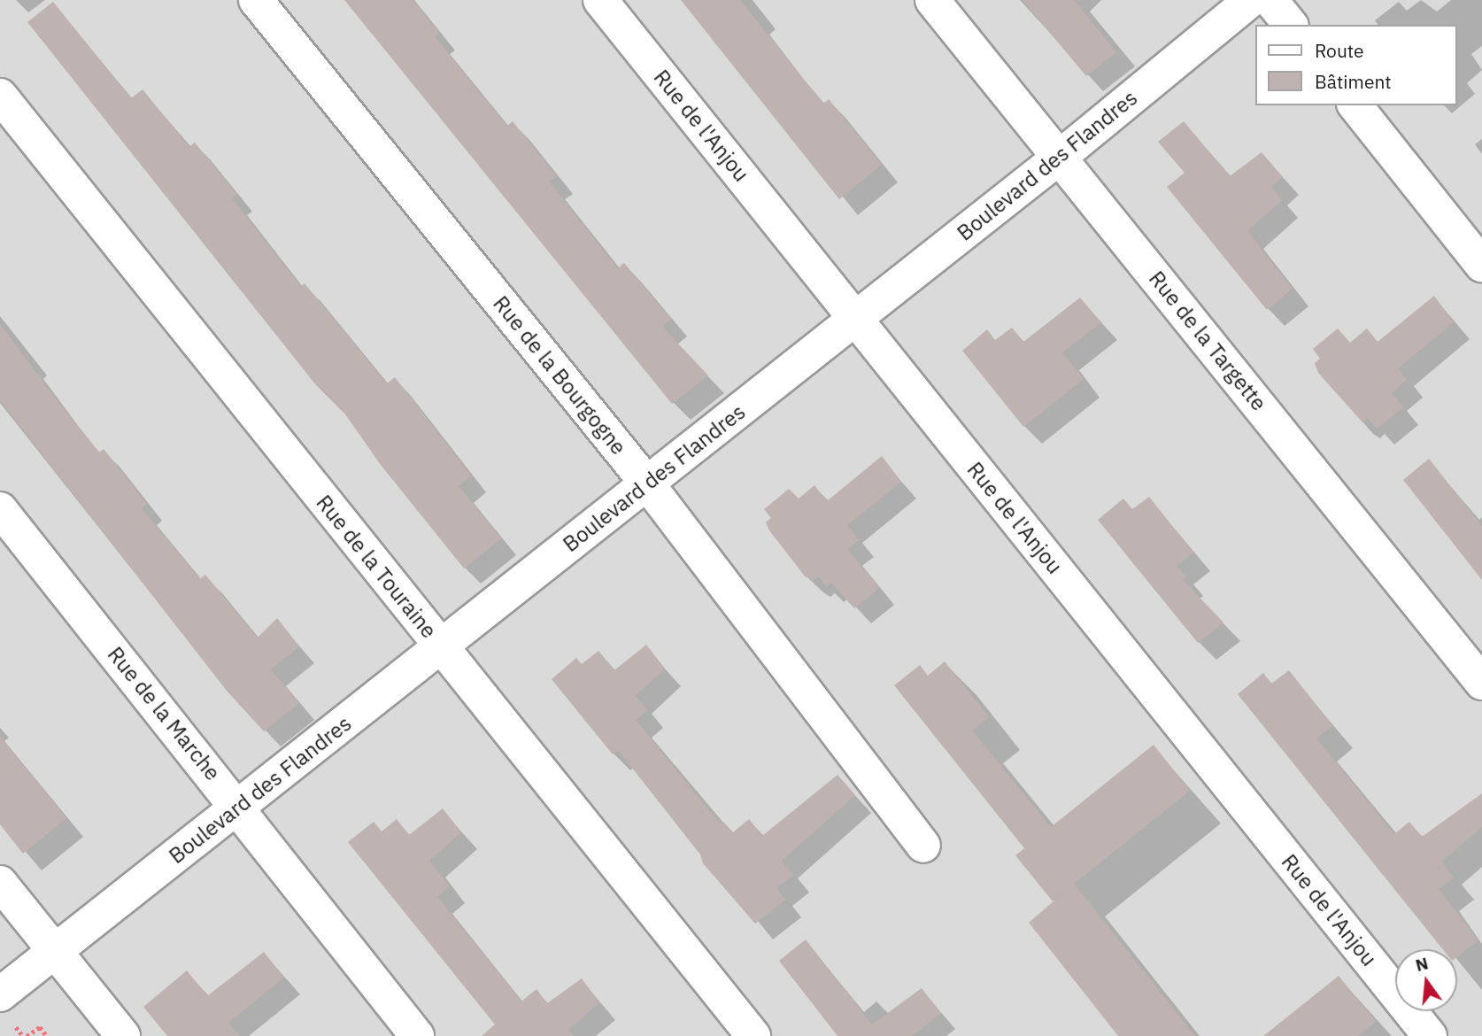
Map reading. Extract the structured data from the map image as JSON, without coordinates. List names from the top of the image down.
{
  "streets": {
    "street": [
      "Rue de l'Anjou",
      "Boulevard des Flandres",
      "Rue de la Targette",
      "Rue de la Bourgogne",
      "Rue de la Touraine",
      "Rue de la Marche"
    ]
  },
  "crossings": [
    ["Rue de l'Anjou", "Boulevard des Flandres"],
    ["Boulevard des Flandres", "Rue de la Targette"],
    ["Boulevard des Flandres", "Rue de la Bourgogne"],
    ["Boulevard des Flandres", "Rue de la Touraine"],
    ["Boulevard des Flandres", "Rue de la Marche"]
  ],
  "legend": ["Route", "Bâtiment"],
  "north": "top"
}
